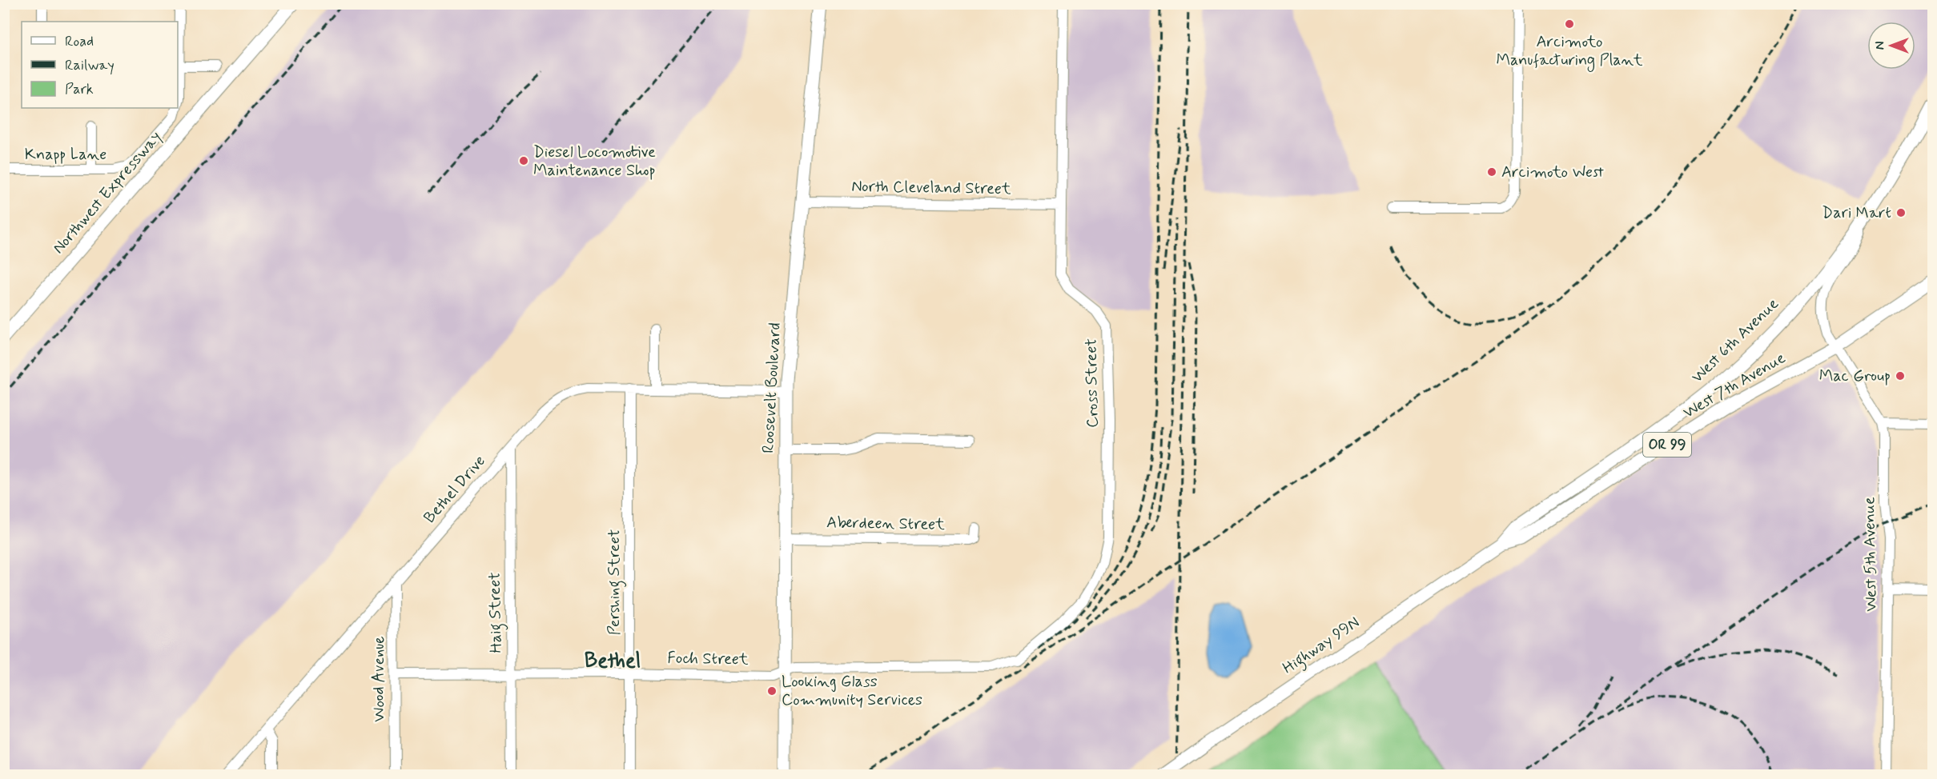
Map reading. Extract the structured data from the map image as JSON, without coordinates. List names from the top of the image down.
{
  "streets": {
    "main road": [
      "Northwest Expressway",
      "West 6th Avenue",
      "West 7th Avenue",
      "Roosevelt Boulevard",
      "OR 99",
      "Highway 99N"
    ],
    "street": [
      "Knapp Lane",
      "North Cleveland Street",
      "Cross Street",
      "Bethel Drive",
      "Aberdeen Street",
      "West 5th Avenue",
      "Pershing Street",
      "Haig Street",
      "Foch Street",
      "Wood Avenue"
    ]
  },
  "crossings": [
    ["North Cleveland Street", "Cross Street"],
    ["North Cleveland Street", "Roosevelt Boulevard"],
    ["West 6th Avenue", "West 7th Avenue"],
    ["West 6th Avenue", "West 5th Avenue"],
    ["West 6th Avenue", "Highway 99N"],
    ["Cross Street", "Foch Street"],
    ["West 7th Avenue", "West 5th Avenue"],
    ["West 7th Avenue", "Highway 99N"],
    ["Roosevelt Boulevard", "Bethel Drive"],
    ["Roosevelt Boulevard", "Aberdeen Street"],
    ["Roosevelt Boulevard", "Foch Street"],
    ["Bethel Drive", "Pershing Street"],
    ["Bethel Drive", "Haig Street"],
    ["Bethel Drive", "Wood Avenue"],
    ["Pershing Street", "Foch Street"],
    ["Haig Street", "Foch Street"],
    ["Foch Street", "Wood Avenue"]
  ],
  "districts": ["Bethel"],
  "places": [
    "Arcimoto Manufacturing Plant",
    "Diesel Locomotive Maintenance Shop",
    "Arcimoto West",
    "Dari Mart",
    "Mac Group",
    "Looking Glass Community Services"
  ],
  "legend": ["Road", "Railway", "Park"],
  "north": "left"
}
